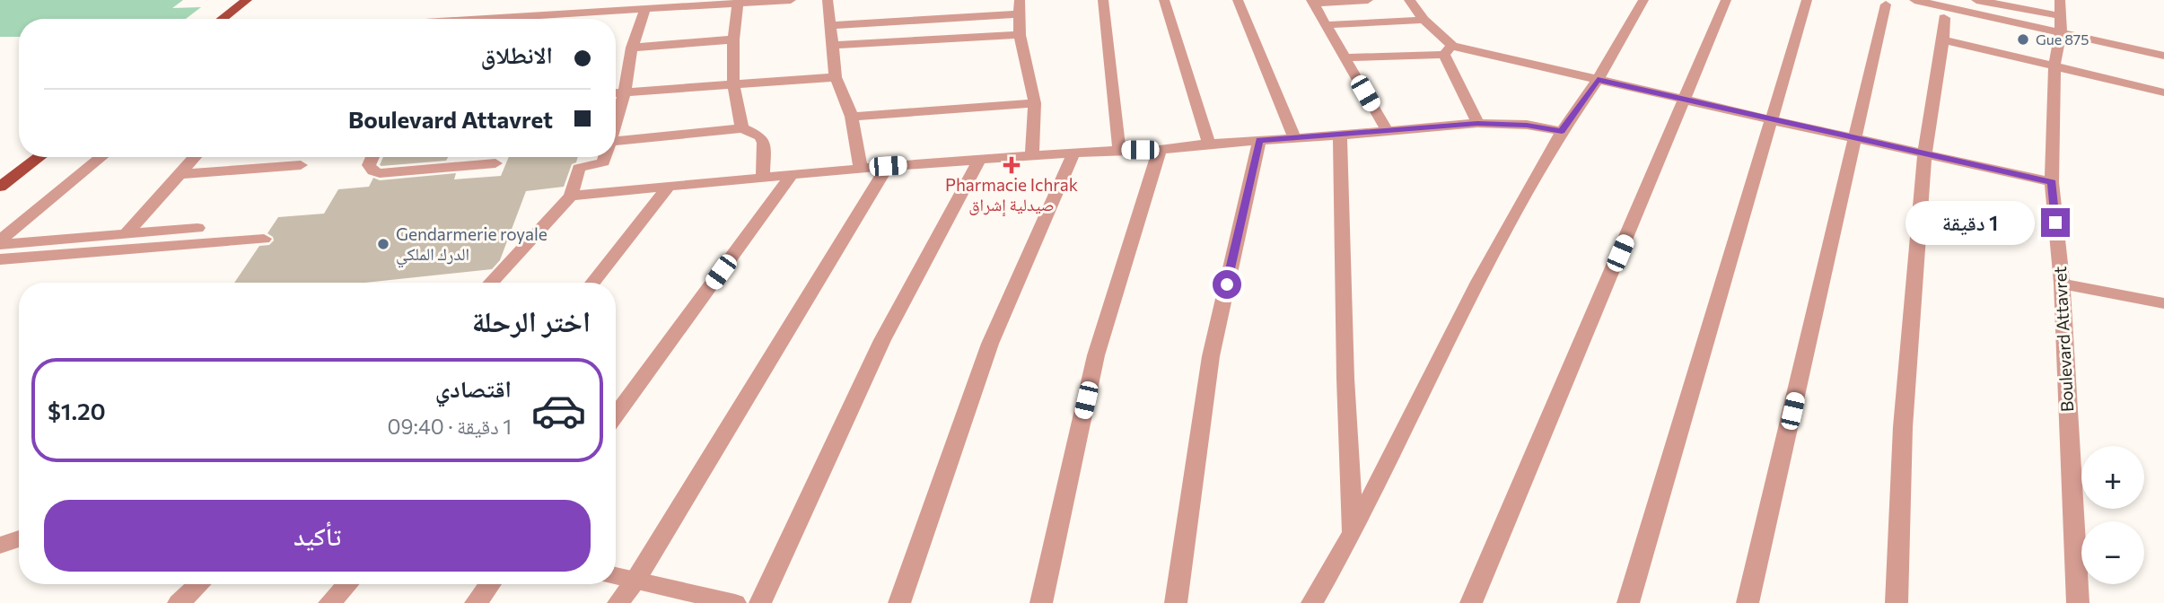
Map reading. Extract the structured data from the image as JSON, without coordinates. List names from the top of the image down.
{
  "streets": {
    "street": ["Boulevard Attavret"]
  },
  "places": {
    "other": ["Gue 875", "Gendarmerie royale الدرك الملكي"],
    "health": ["Pharmacie Ichrak صيدلية إشراق"]
  },
  "page": {
    "banner": ["الانطلاق", "Boulevard Attavret"],
    "bubble": "1 دقيقة",
    "heading": "اختر الرحلة",
    "list": [
      {
        "name": "اقتصادي",
        "note": "1 دقيقة · 09:40",
        "value": "$1.20"
      }
    ],
    "map_buttons": ["+", "−"],
    "buttons": "تأكيد"
  }
}
